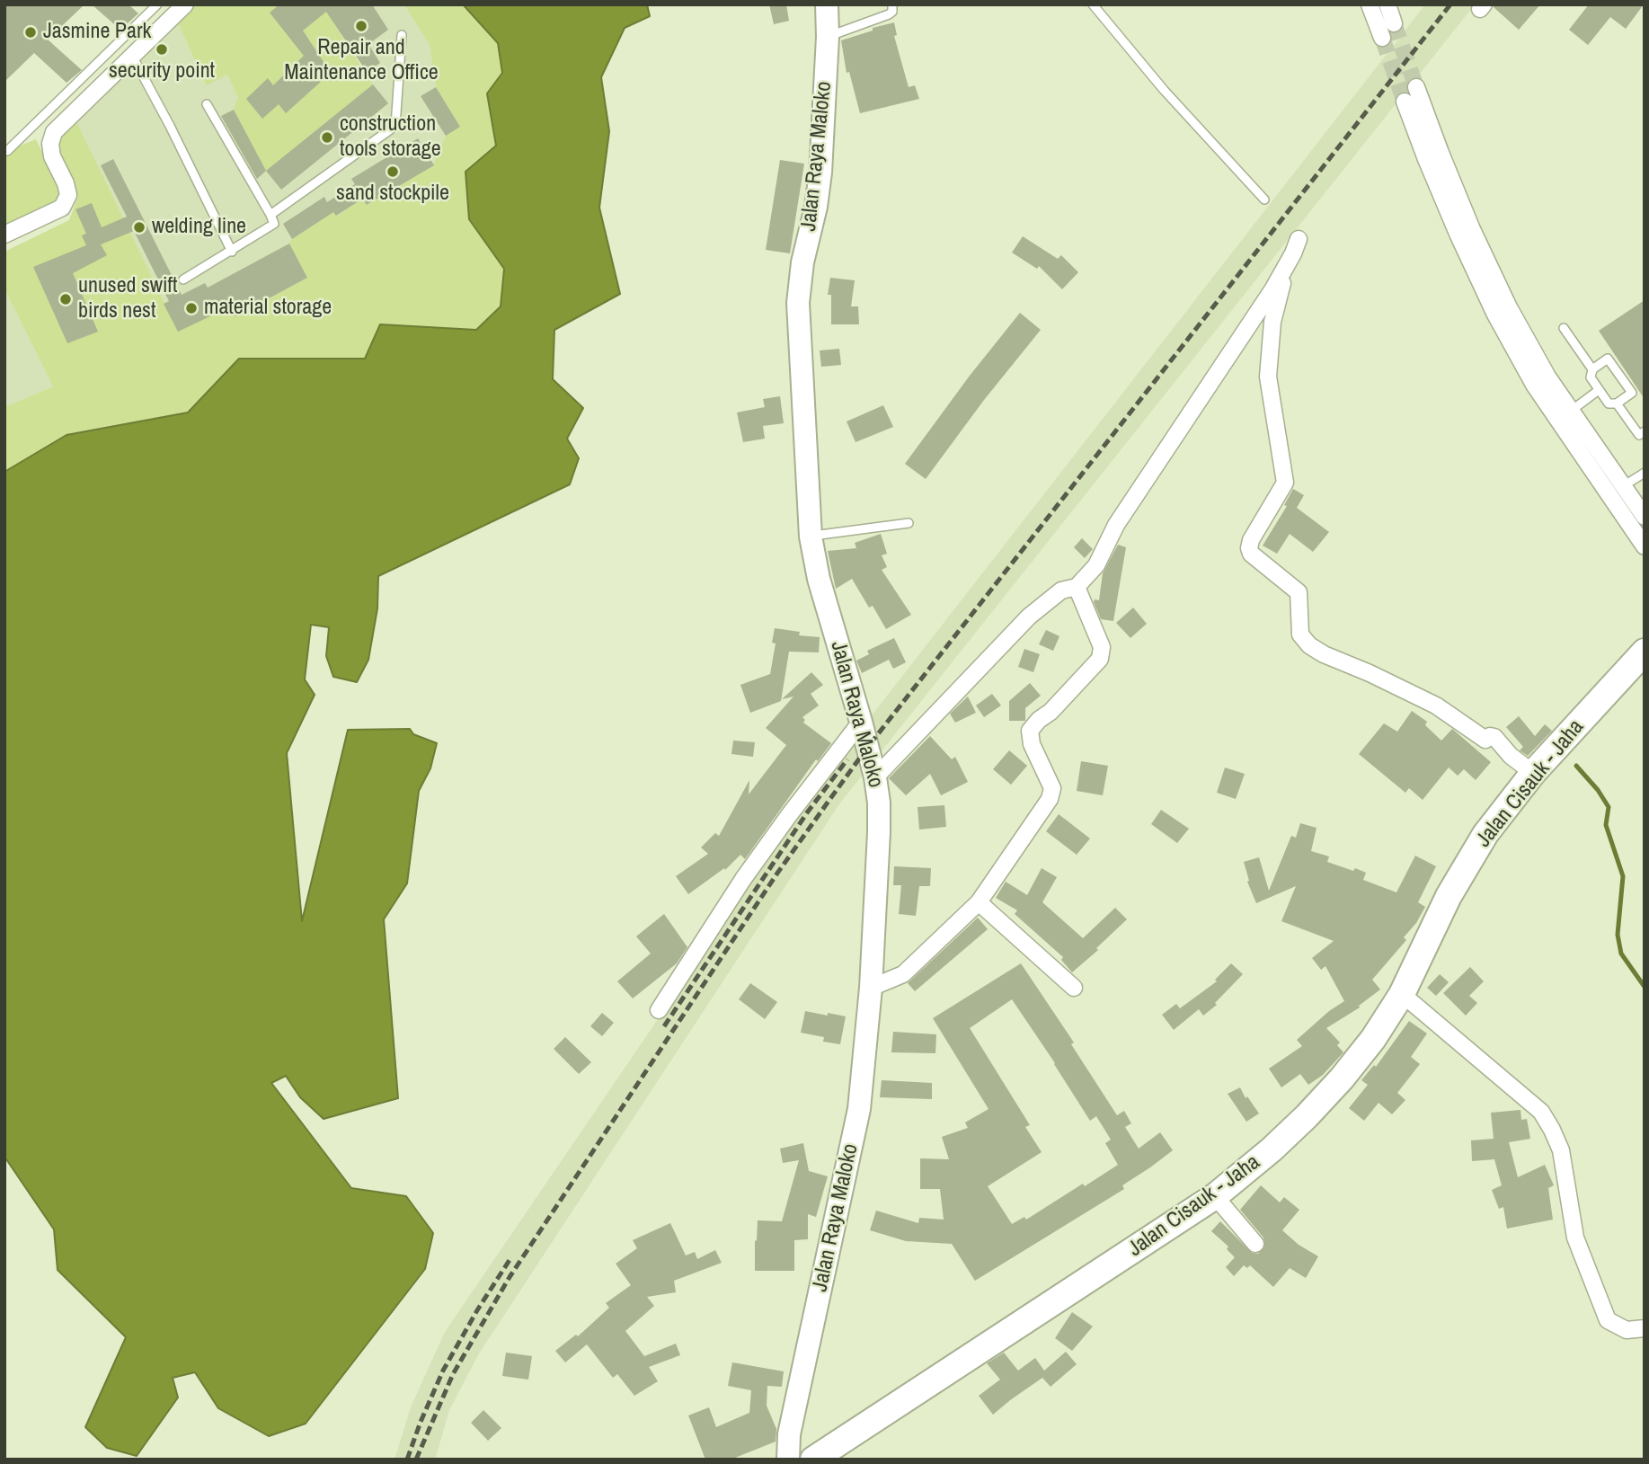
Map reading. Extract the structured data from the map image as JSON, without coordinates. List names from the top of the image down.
{
  "streets": {
    "main road": ["Jalan Cisauk - Jaha"],
    "street": ["Jalan Raya Maloko"]
  },
  "places": [
    "Repair and Maintenance Office",
    "Jasmine Park",
    "security point",
    "construction tools storage",
    "sand stockpile",
    "welding line",
    "unused swift birds nest",
    "material storage"
  ]
}
